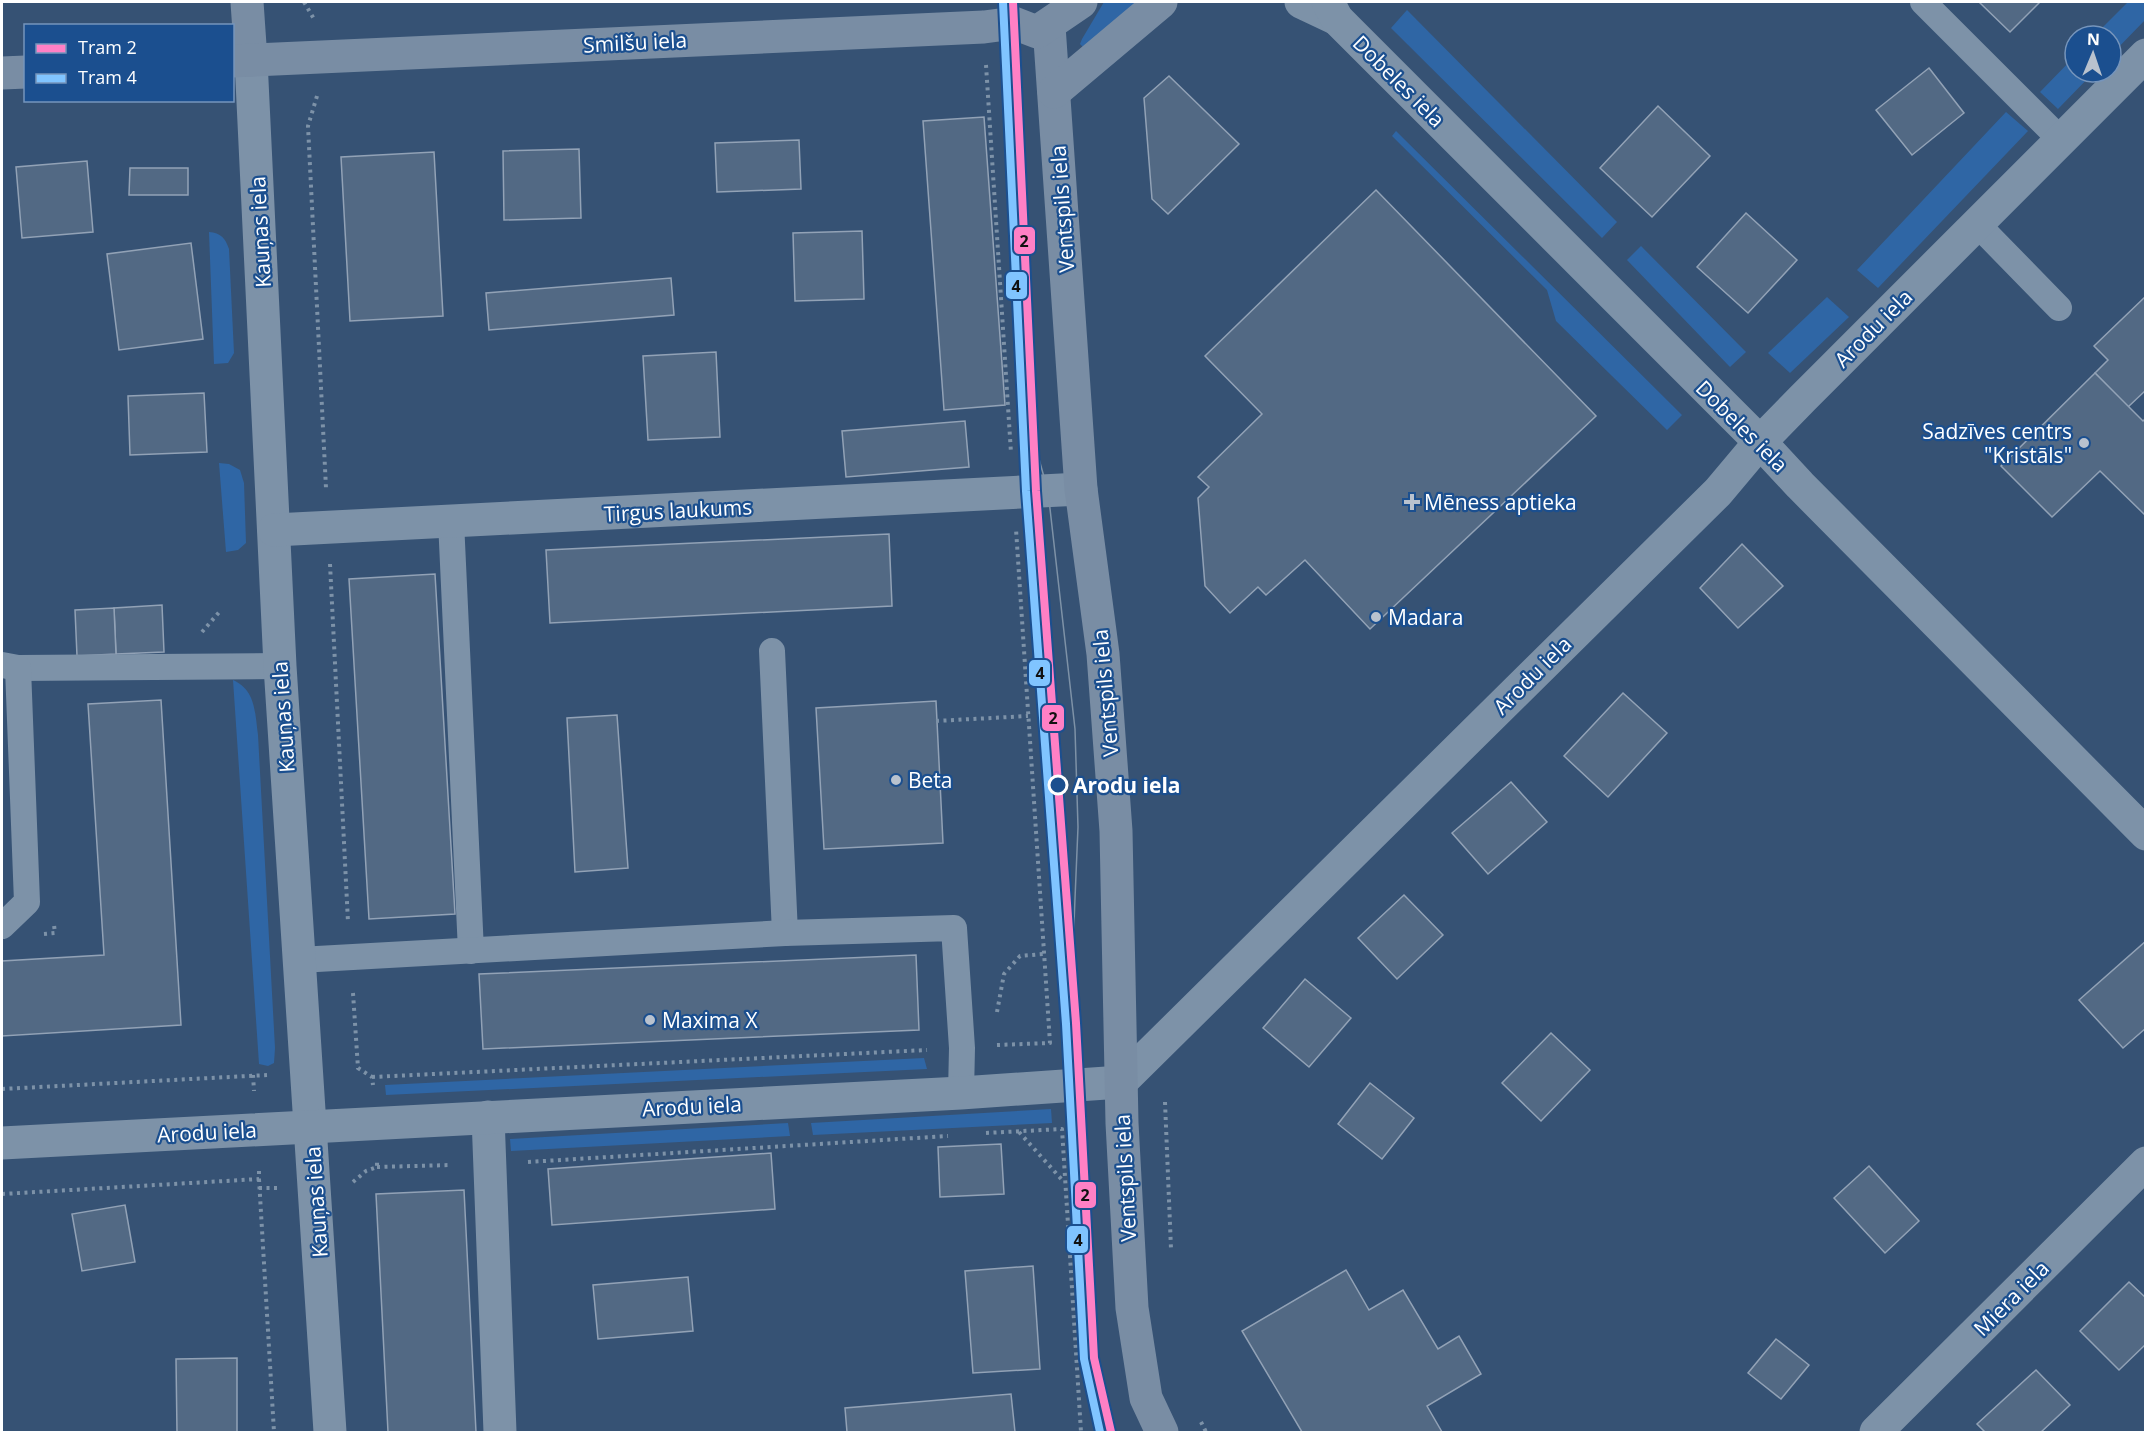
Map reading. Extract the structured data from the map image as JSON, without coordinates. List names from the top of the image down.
{
  "streets": {
    "street": [
      "Smilšu iela",
      "Dobeles iela",
      "Ventspils iela",
      "Kauņas iela",
      "Arodu iela",
      "Tirgus laukums",
      "Miera iela"
    ]
  },
  "crossings": [
    ["Smilšu iela", "Ventspils iela"],
    ["Smilšu iela", "Kauņas iela"],
    ["Dobeles iela", "Arodu iela"],
    ["Ventspils iela", "Arodu iela"],
    ["Ventspils iela", "Tirgus laukums"],
    ["Kauņas iela", "Arodu iela"],
    ["Kauņas iela", "Tirgus laukums"]
  ],
  "places": {
    "other": [
      "Sadzīves centrs \"Kristāls\"",
      "Madara",
      "Beta",
      "Arodu iela",
      "Maxima X"
    ],
    "health": ["Mēness aptieka"]
  },
  "lines": ["tram line 2", "tram line 4"],
  "legend": ["Tram 2", "Tram 4"],
  "north": "top"
}
